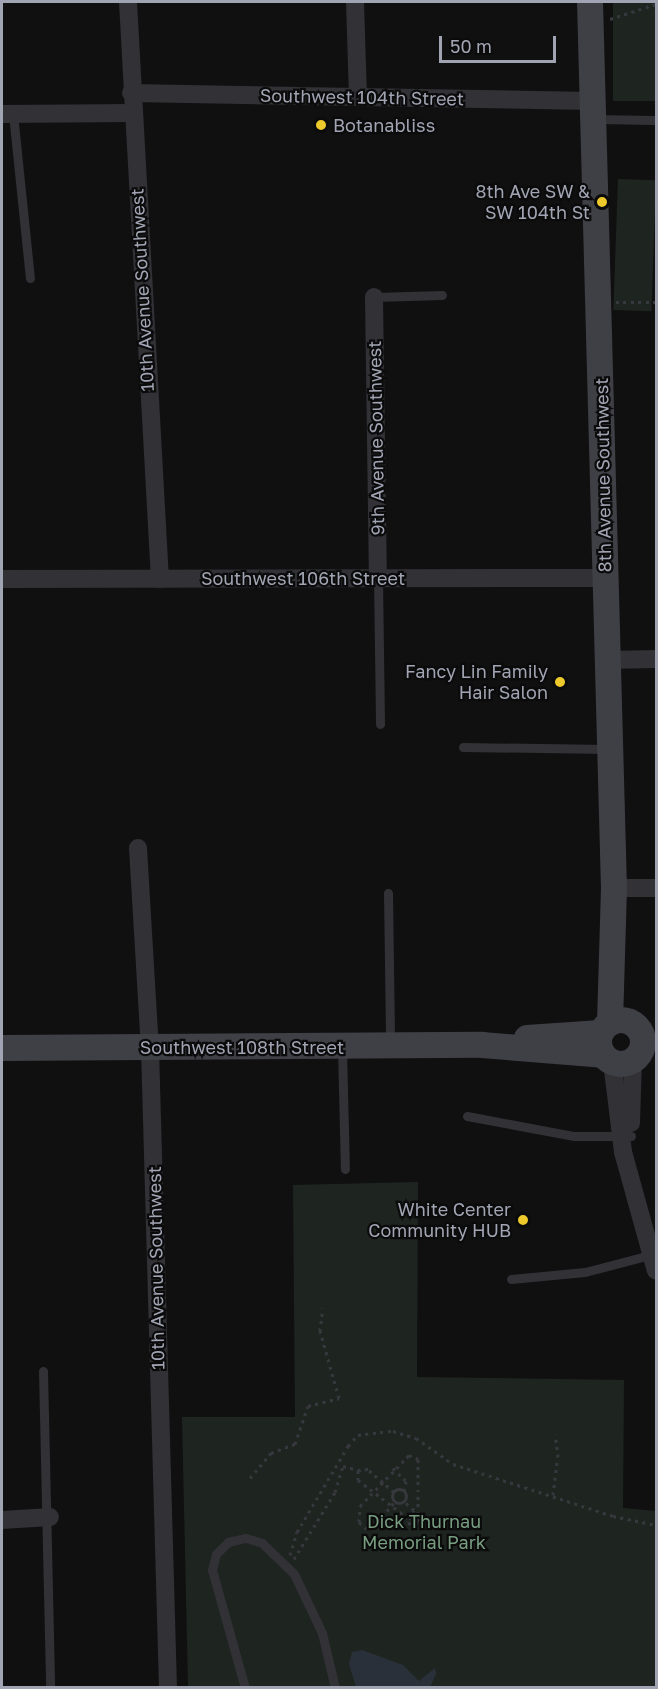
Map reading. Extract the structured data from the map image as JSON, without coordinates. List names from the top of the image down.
{
  "streets": {
    "street": [
      "Southwest 104th Street",
      "10th Avenue Southwest",
      "9th Avenue Southwest",
      "8th Avenue Southwest",
      "Southwest 106th Street",
      "Southwest 108th Street"
    ]
  },
  "crossings": [
    ["Southwest 104th Street", "10th Avenue Southwest"],
    ["Southwest 104th Street", "8th Avenue Southwest"],
    ["10th Avenue Southwest", "Southwest 106th Street"],
    ["10th Avenue Southwest", "Southwest 108th Street"],
    ["9th Avenue Southwest", "Southwest 106th Street"],
    ["8th Avenue Southwest", "Southwest 106th Street"],
    ["8th Avenue Southwest", "Southwest 108th Street"]
  ],
  "parks": ["Dick Thurnau Memorial Park"],
  "places": [
    "Botanabliss",
    "8th Ave SW & SW 104th St",
    "Fancy Lin Family Hair Salon",
    "White Center Community HUB"
  ],
  "scale_bar": "50 m"
}
